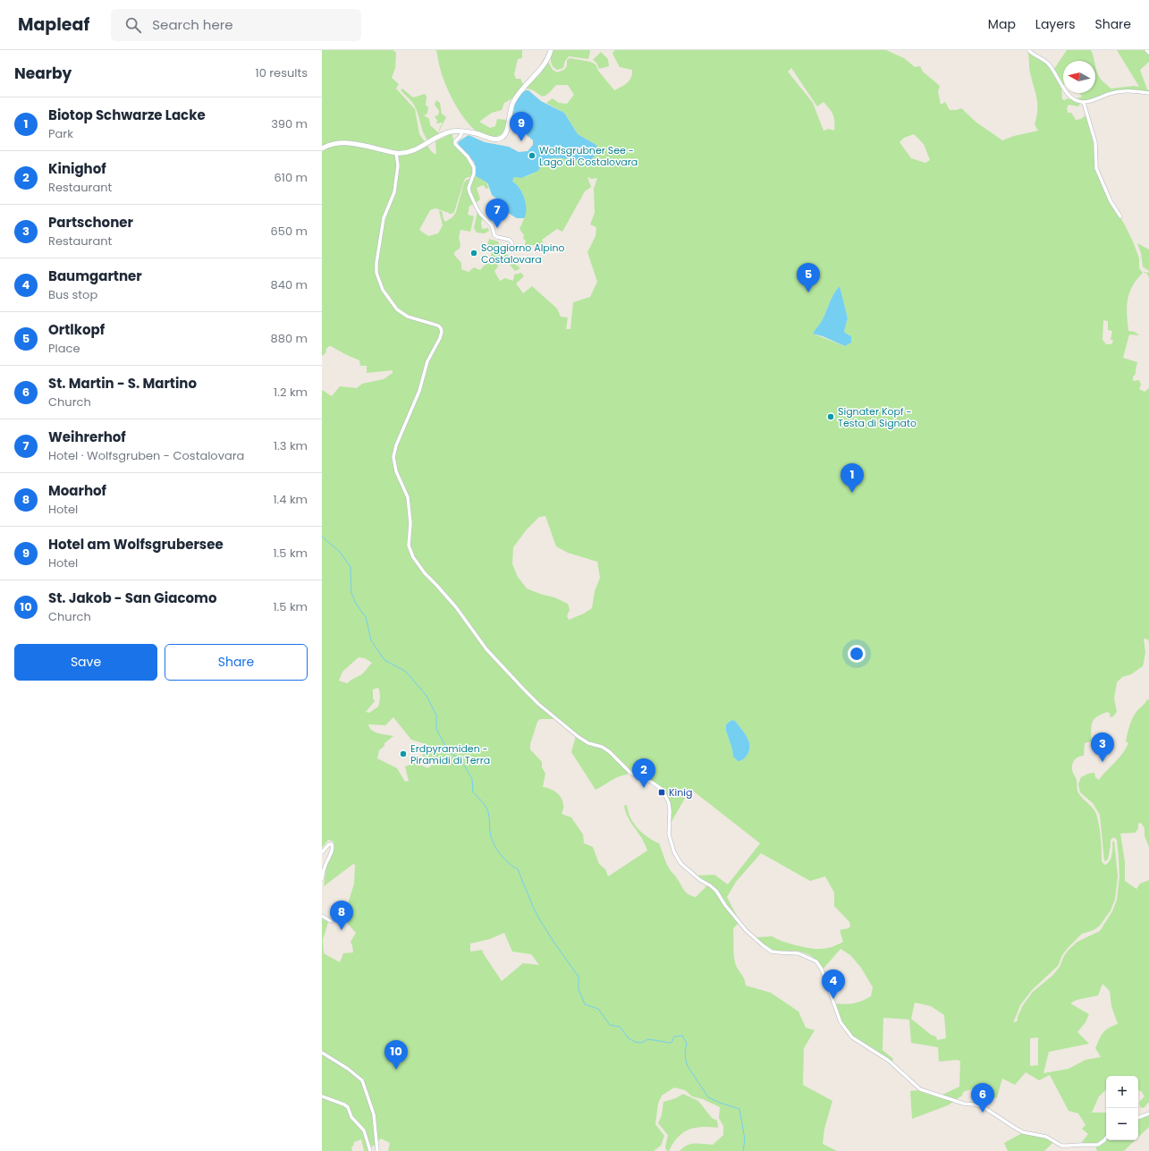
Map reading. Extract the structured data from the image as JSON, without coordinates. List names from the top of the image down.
{
  "places": {
    "other": [
      "Wolfsgrubner See - Lago di Costalovara",
      "Soggiorno Alpino Costalovara",
      "Signater Kopf - Testa di Signato",
      "Erdpyramiden - Piramidi di Terra"
    ],
    "transit": ["Kinig"]
  },
  "north": "left",
  "page": {
    "header": "Mapleaf",
    "search": "Search here",
    "nav": ["Map", "Layers", "Share"],
    "heading": ["Nearby", "10 results"],
    "list": [
      {
        "mark": "1",
        "name": "Biotop Schwarze Lacke",
        "note": "Park",
        "value": "390 m"
      },
      {
        "mark": "2",
        "name": "Kinighof",
        "note": "Restaurant",
        "value": "610 m"
      },
      {
        "mark": "3",
        "name": "Partschoner",
        "note": "Restaurant",
        "value": "650 m"
      },
      {
        "mark": "4",
        "name": "Baumgartner",
        "note": "Bus stop",
        "value": "840 m"
      },
      {
        "mark": "5",
        "name": "Ortlkopf",
        "note": "Place",
        "value": "880 m"
      },
      {
        "mark": "6",
        "name": "St. Martin - S. Martino",
        "note": "Church",
        "value": "1.2 km"
      },
      {
        "mark": "7",
        "name": "Weihrerhof",
        "note": "Hotel · Wolfsgruben - Costalovara",
        "value": "1.3 km"
      },
      {
        "mark": "8",
        "name": "Moarhof",
        "note": "Hotel",
        "value": "1.4 km"
      },
      {
        "mark": "9",
        "name": "Hotel am Wolfsgrubersee",
        "note": "Hotel",
        "value": "1.5 km"
      },
      {
        "mark": "10",
        "name": "St. Jakob - San Giacomo",
        "note": "Church",
        "value": "1.5 km"
      }
    ],
    "pins": [
      "9",
      "7",
      "5",
      "1",
      "3",
      "2",
      "8",
      "4",
      "10",
      "6"
    ],
    "buttons": ["Save", "Share"],
    "map_buttons": ["+", "−"]
  }
}
